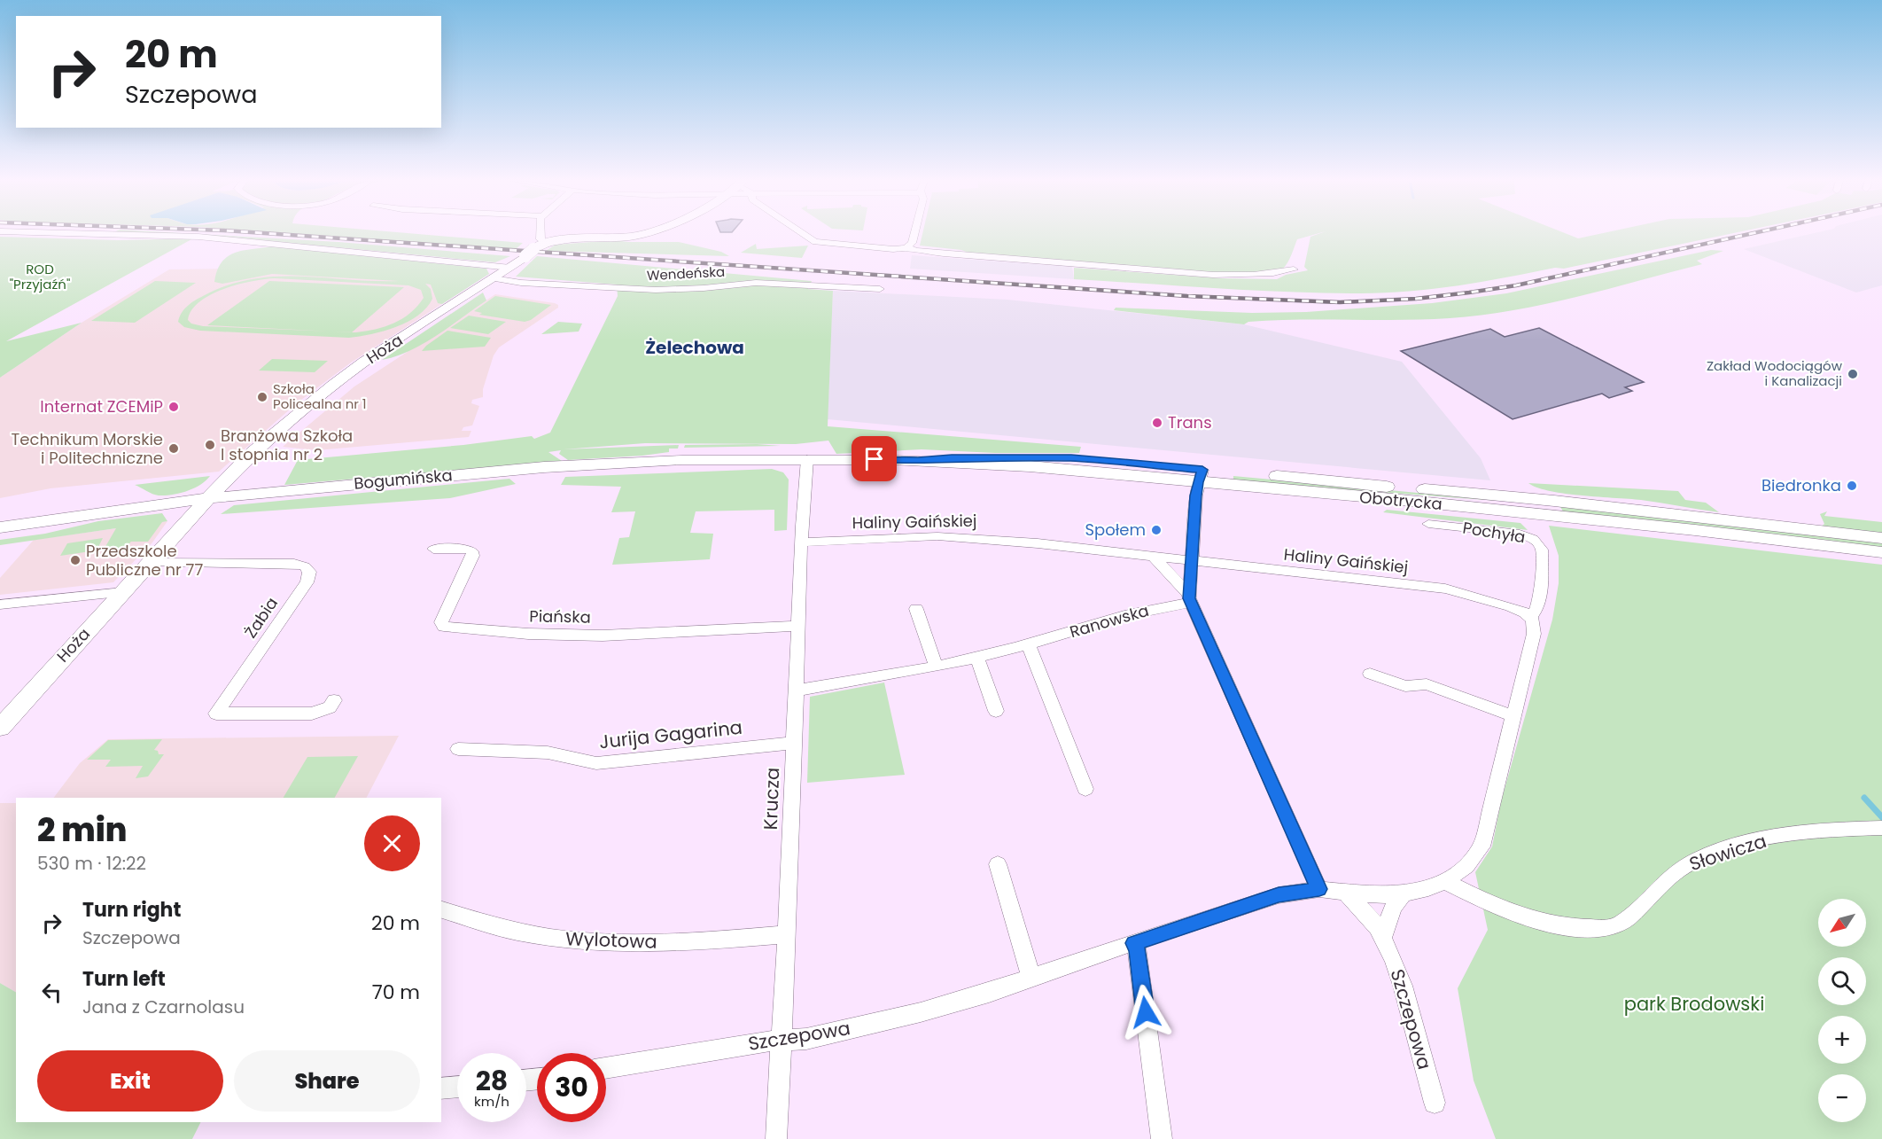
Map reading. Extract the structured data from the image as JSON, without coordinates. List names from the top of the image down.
{
  "streets": {
    "street": [
      "Wendeńska",
      "Hoża",
      "Bogumińska",
      "Obotrycka",
      "Haliny Gaińskiej",
      "Pochyła",
      "Piańska",
      "Żabia",
      "Ranowska",
      "Jurija Gagarina",
      "Krucza",
      "Słowicza",
      "Wylotowa",
      "Szczepowa"
    ]
  },
  "crossings": [
    ["Wendeńska", "Hoża"],
    ["Hoża", "Bogumińska"],
    ["Hoża", "Żabia"],
    ["Bogumińska", "Obotrycka"],
    ["Bogumińska", "Krucza"],
    ["Obotrycka", "Krucza"],
    ["Haliny Gaińskiej", "Pochyła"],
    ["Haliny Gaińskiej", "Krucza"],
    ["Pochyła", "Słowicza"],
    ["Pochyła", "Szczepowa"],
    ["Piańska", "Krucza"],
    ["Ranowska", "Krucza"],
    ["Jurija Gagarina", "Krucza"],
    ["Krucza", "Wylotowa"],
    ["Krucza", "Szczepowa"]
  ],
  "districts": ["Żelechowa"],
  "parks": ["ROD \"Przyjaźń\"", "park Brodowski"],
  "places": [
    "Zakład Wodociągów i Kanalizacji",
    "Szkoła Policealna nr 1",
    "Internat ZCEMiP",
    "Trans",
    "Branżowa Szkoła I stopnia nr 2",
    "Technikum Morskie i Politechniczne",
    "Biedronka",
    "Społem",
    "Przedszkole Publiczne nr 77"
  ],
  "north": "bottom left",
  "page": {
    "turn": ["20 m", "Szczepowa"],
    "heading": ["2 min", "530 m · 12:22"],
    "list": [
      {
        "name": "Turn right",
        "note": "Szczepowa",
        "value": "20 m"
      },
      {
        "name": "Turn left",
        "note": "Jana z Czarnolasu",
        "value": "70 m"
      }
    ],
    "map_buttons": ["+", "−"],
    "buttons": ["Exit", "Share"],
    "speed": "28 km/h",
    "limit": "30"
  }
}
